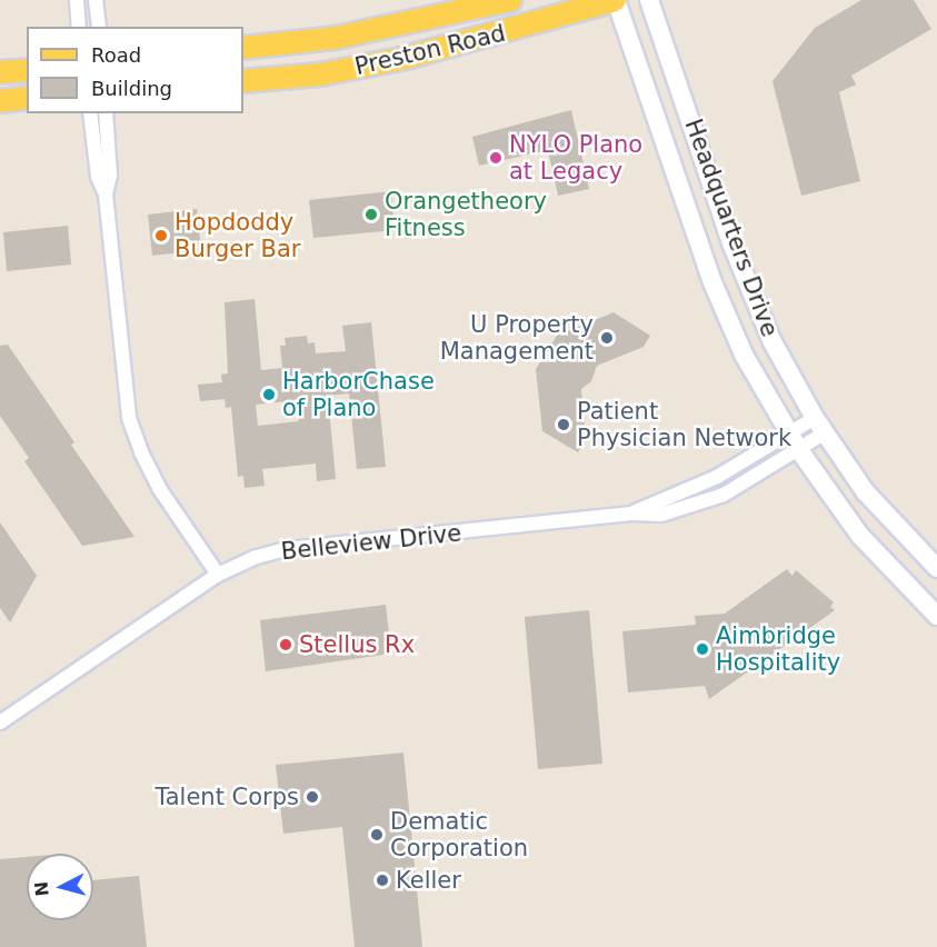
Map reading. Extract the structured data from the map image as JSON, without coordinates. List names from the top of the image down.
{
  "streets": {
    "main road": ["Preston Road", "Headquarters Drive"],
    "street": ["Belleview Drive"]
  },
  "crossings": [
    ["Preston Road", "Headquarters Drive"],
    ["Headquarters Drive", "Belleview Drive"]
  ],
  "places": [
    "NYLO Plano at Legacy",
    "Orangetheory Fitness",
    "Hopdoddy Burger Bar",
    "U Property Management",
    "HarborChase of Plano",
    "Patient Physician Network",
    "Stellus Rx",
    "Aimbridge Hospitality",
    "Talent Corps",
    "Dematic Corporation",
    "Keller"
  ],
  "legend": ["Road", "Building"],
  "north": "left"
}
